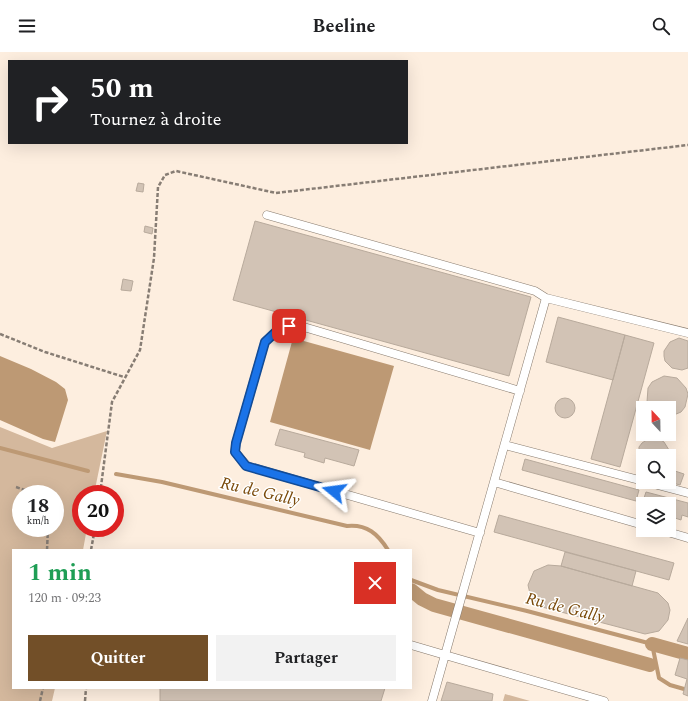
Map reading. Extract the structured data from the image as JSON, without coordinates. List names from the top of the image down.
{
  "water": ["Ru de Gally"],
  "north": "top",
  "page": {
    "header": "Beeline",
    "turn": ["50 m", "Tournez à droite"],
    "speed": "18 km/h",
    "limit": "20",
    "heading": ["1 min", "120 m · 09:23"],
    "buttons": ["Quitter", "Partager"]
  }
}
